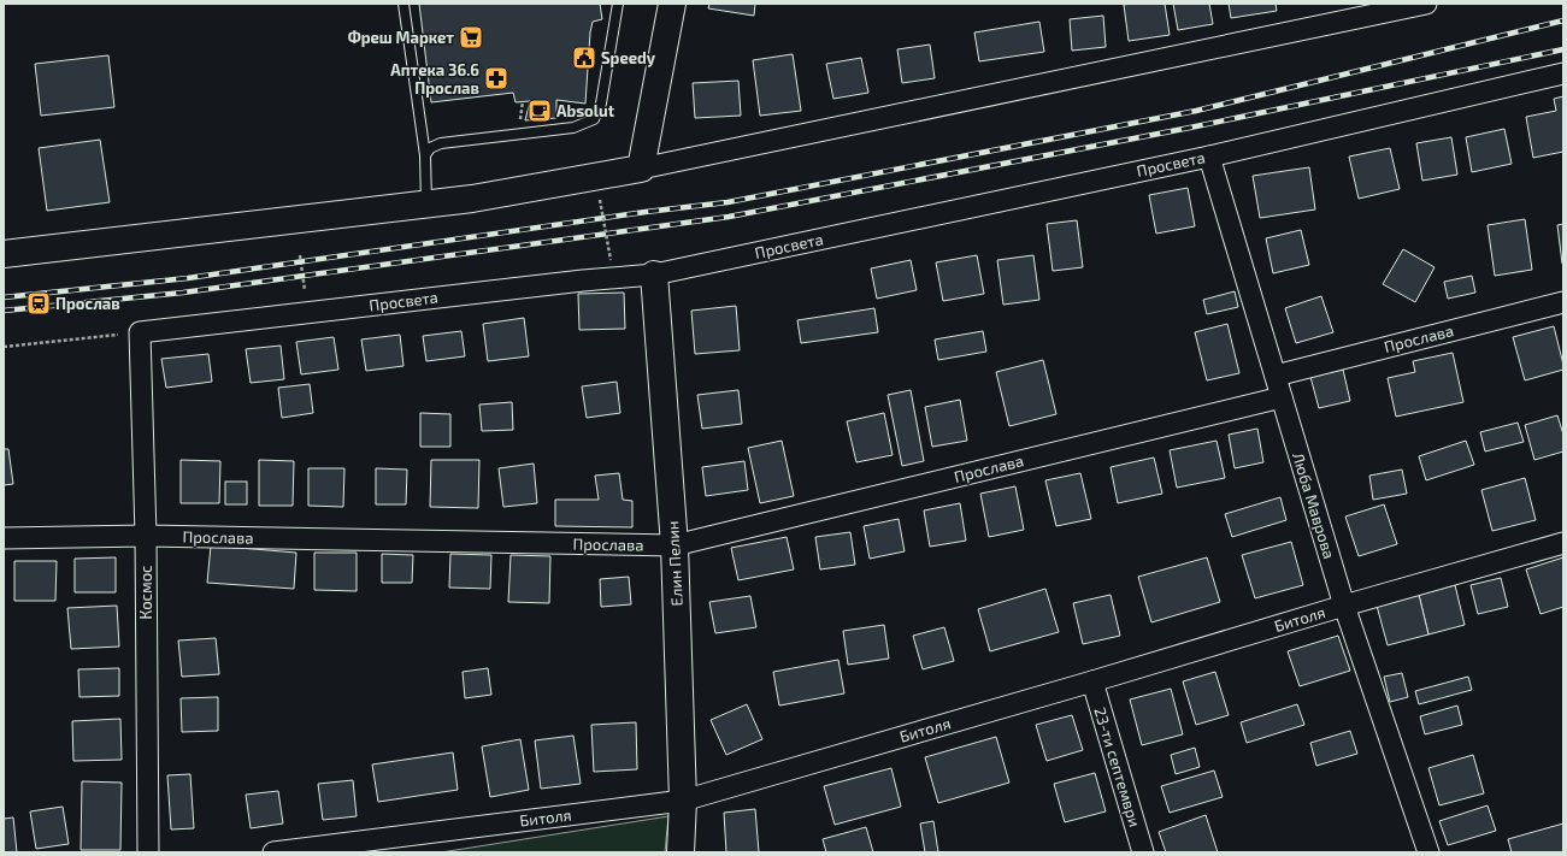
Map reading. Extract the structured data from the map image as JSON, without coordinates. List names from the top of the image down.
{
  "streets": {
    "street": [
      "Просвета",
      "Прослава",
      "Люба Маврова",
      "Елин Пелин",
      "Космос",
      "Битоля",
      "23-ти септември"
    ]
  },
  "crossings": [
    ["Просвета", "Люба Маврова"],
    ["Просвета", "Елин Пелин"],
    ["Просвета", "Космос"],
    ["Прослава", "Люба Маврова"],
    ["Прослава", "Елин Пелин"],
    ["Прослава", "Космос"],
    ["Люба Маврова", "Битоля"],
    ["Елин Пелин", "Битоля"],
    ["Битоля", "23-ти септември"]
  ],
  "places": {
    "supermarket": ["Фреш Маркет"],
    "public building": ["Speedy"],
    "pharmacy": ["Аптека 36.6 Прослав"],
    "cafe": ["Absolut"],
    "station": ["Прослав"]
  }
}
